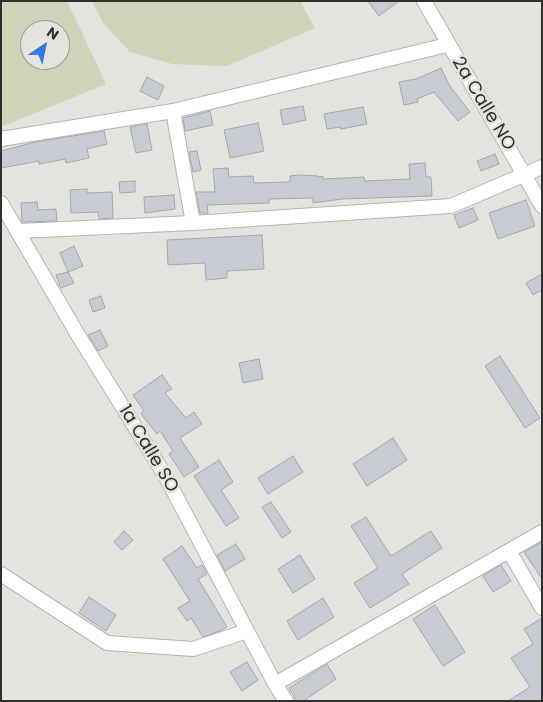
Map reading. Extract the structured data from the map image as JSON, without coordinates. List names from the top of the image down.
{
  "streets": {
    "street": ["2a Calle NO", "1a Calle SO"]
  },
  "north": "top right"
}
